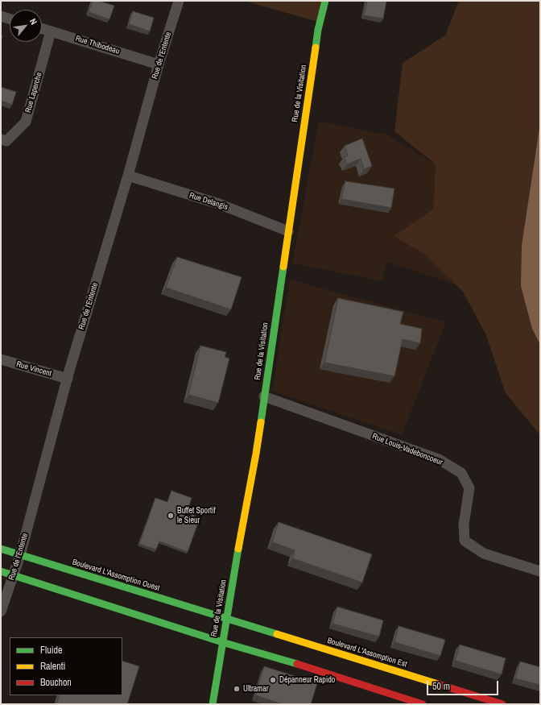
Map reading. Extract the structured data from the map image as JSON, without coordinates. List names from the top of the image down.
{
  "streets": {
    "street": [
      "Rue Thibodeau",
      "Rue de l'Entente",
      "Rue Laperche",
      "Rue de la Visitation",
      "Rue Delangis",
      "Rue Vincent",
      "Rue Louis-Vadeboncoeur",
      "Boulevard L'Assomption Ouest",
      "Boulevard L'Assomption Est"
    ]
  },
  "crossings": [
    ["Rue Thibodeau", "Rue de l'Entente"],
    ["Rue Thibodeau", "Rue Laperche"],
    ["Rue de l'Entente", "Rue Delangis"],
    ["Rue de l'Entente", "Rue Vincent"],
    ["Rue de l'Entente", "Boulevard L'Assomption Ouest"],
    ["Rue de la Visitation", "Rue Delangis"],
    ["Rue de la Visitation", "Rue Louis-Vadeboncoeur"],
    ["Rue de la Visitation", "Boulevard L'Assomption Ouest"],
    ["Rue de la Visitation", "Boulevard L'Assomption Est"],
    ["Boulevard L'Assomption Ouest", "Boulevard L'Assomption Est"]
  ],
  "places": ["Buffet Sportif le Sieur", "Dépanneur Rapido", "Ultramar"],
  "legend": ["Fluide", "Ralenti", "Bouchon"],
  "scale_bar": "50 m",
  "north": "top right"
}
